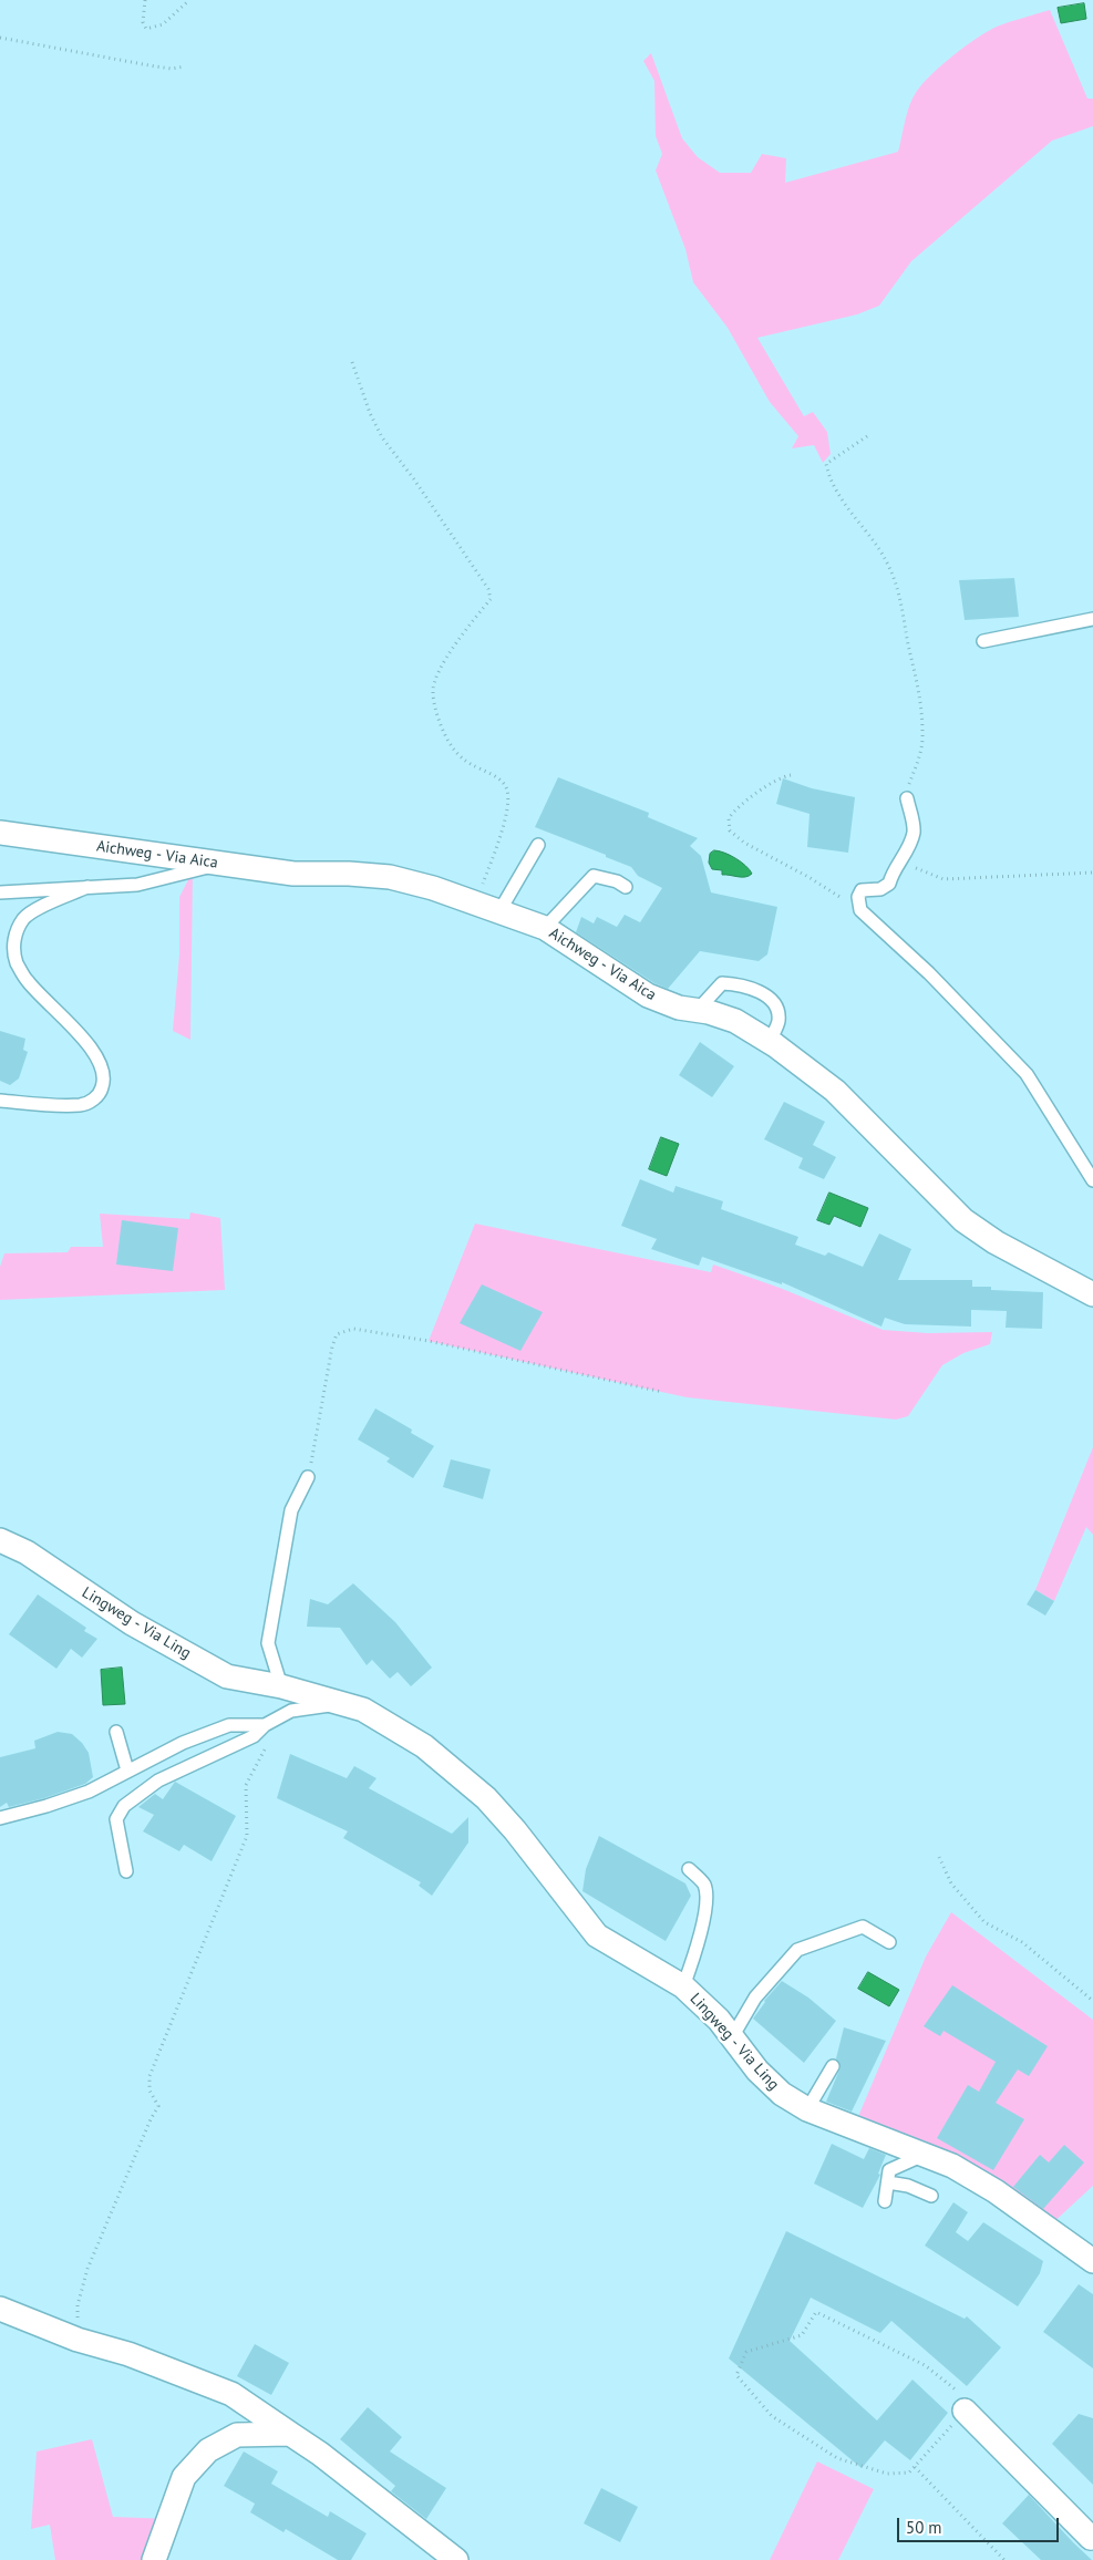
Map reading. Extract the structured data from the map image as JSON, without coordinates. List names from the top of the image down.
{
  "streets": {
    "street": ["Aichweg - Via Aica", "Lingweg - Via Ling"]
  },
  "scale_bar": "50 m"
}
